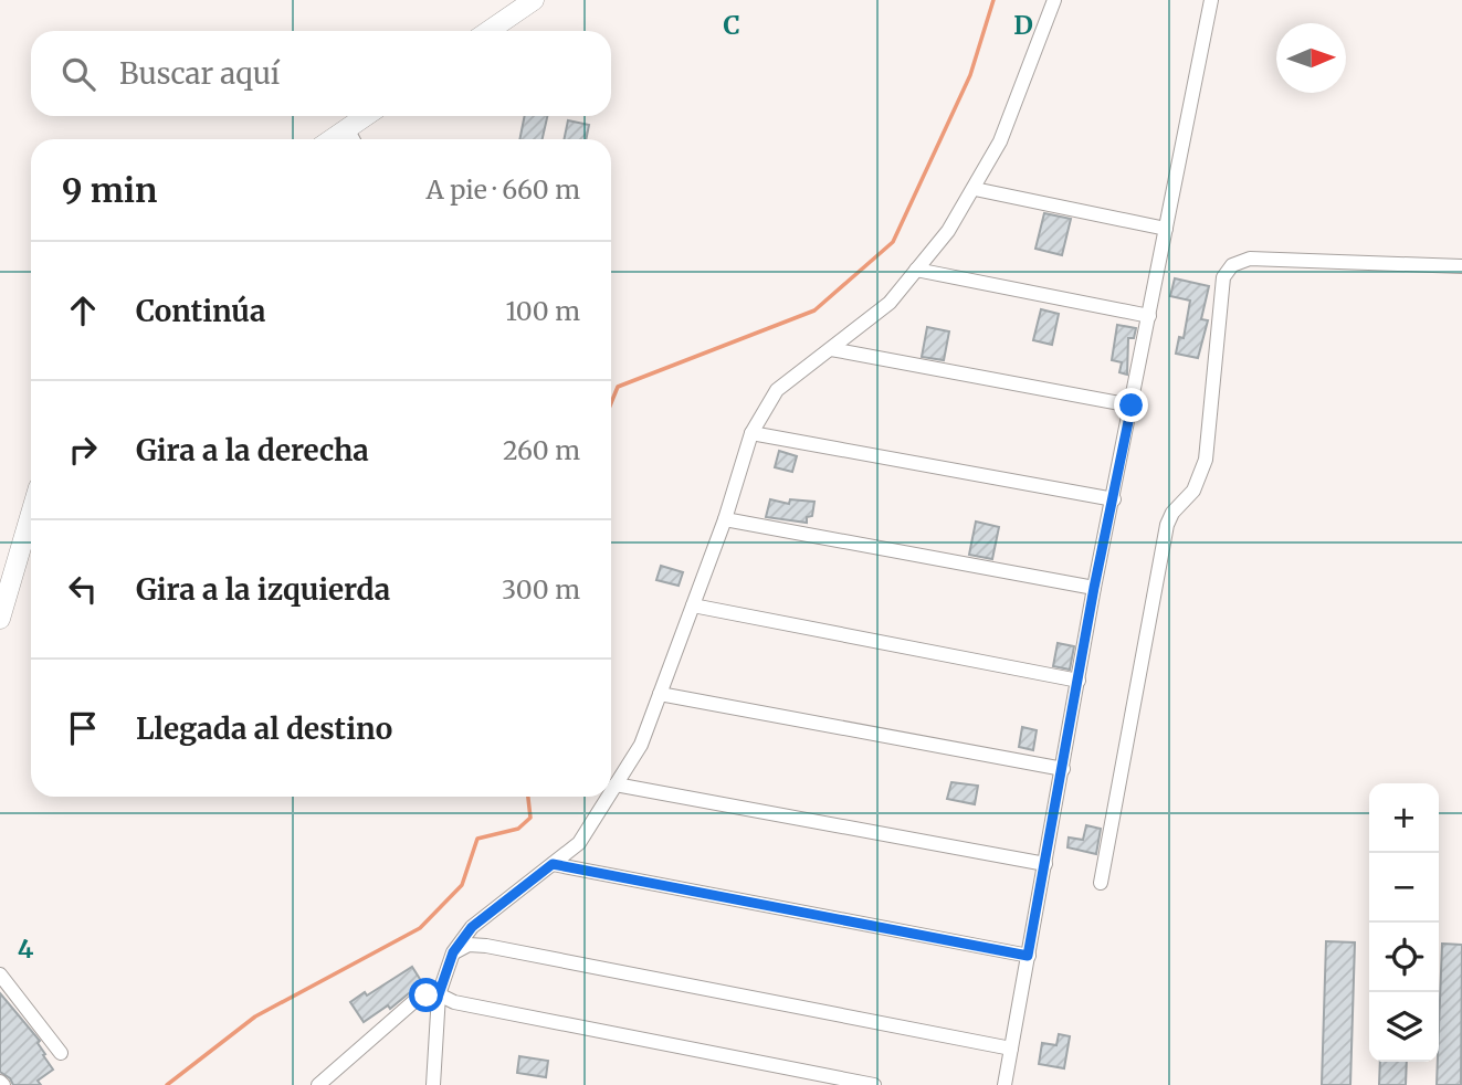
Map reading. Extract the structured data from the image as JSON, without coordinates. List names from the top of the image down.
{
  "north": "right",
  "page": {
    "search": "Buscar aquí",
    "heading": ["9 min", "A pie · 660 m"],
    "list": [
      ["Continúa", "100 m"],
      ["Gira a la derecha", "260 m"],
      ["Gira a la izquierda", "300 m"],
      "Llegada al destino"
    ],
    "map_buttons": ["+", "−"]
  },
  "grid": {
    "columns": ["C", "D"],
    "rows": ["4"]
  }
}
